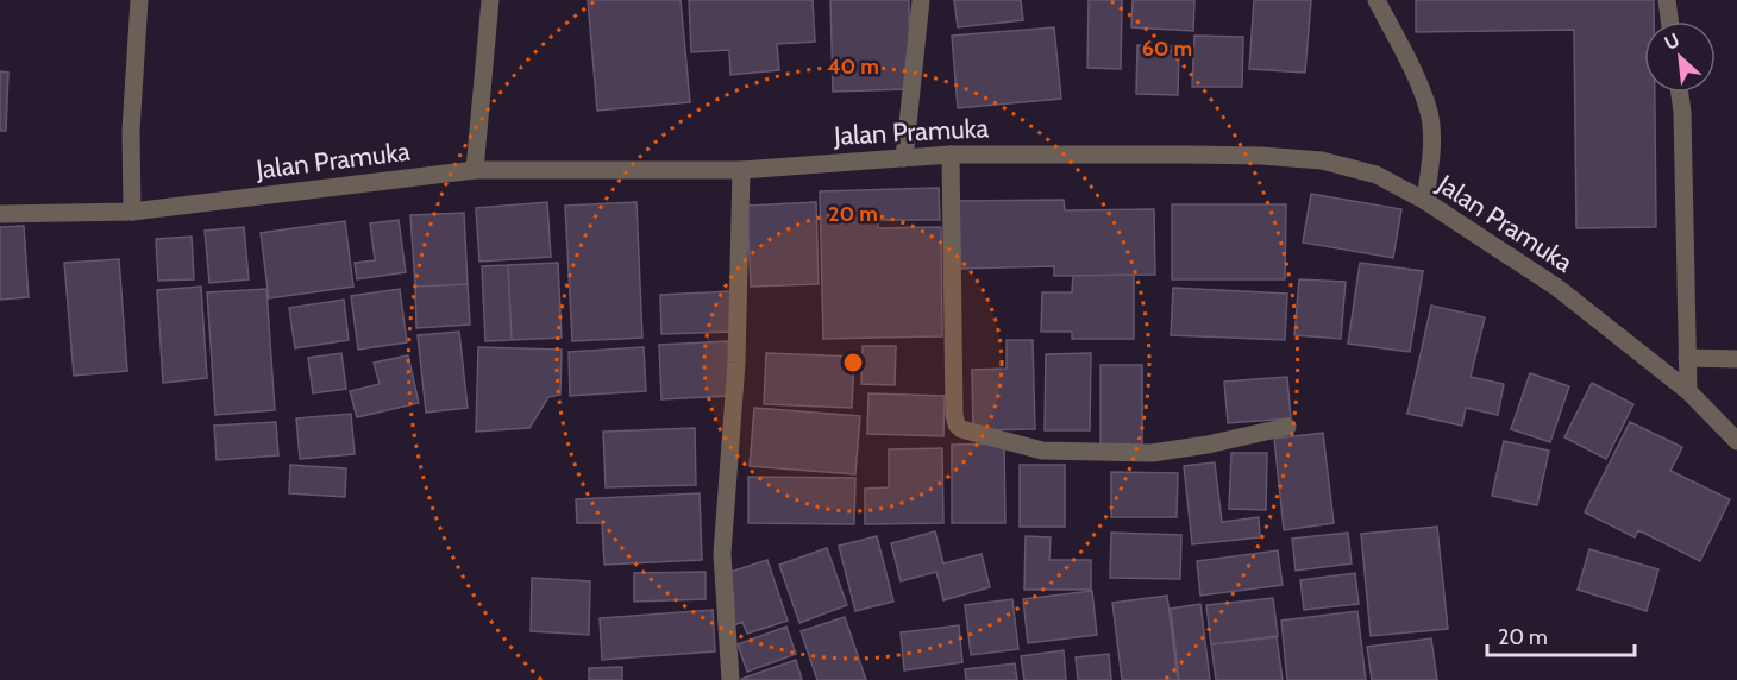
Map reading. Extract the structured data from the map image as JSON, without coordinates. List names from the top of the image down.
{
  "streets": {
    "street": ["Jalan Pramuka"]
  },
  "scale_bar": "20 m",
  "north": "top left",
  "rings": ["60 m", "40 m", "20 m"]
}
